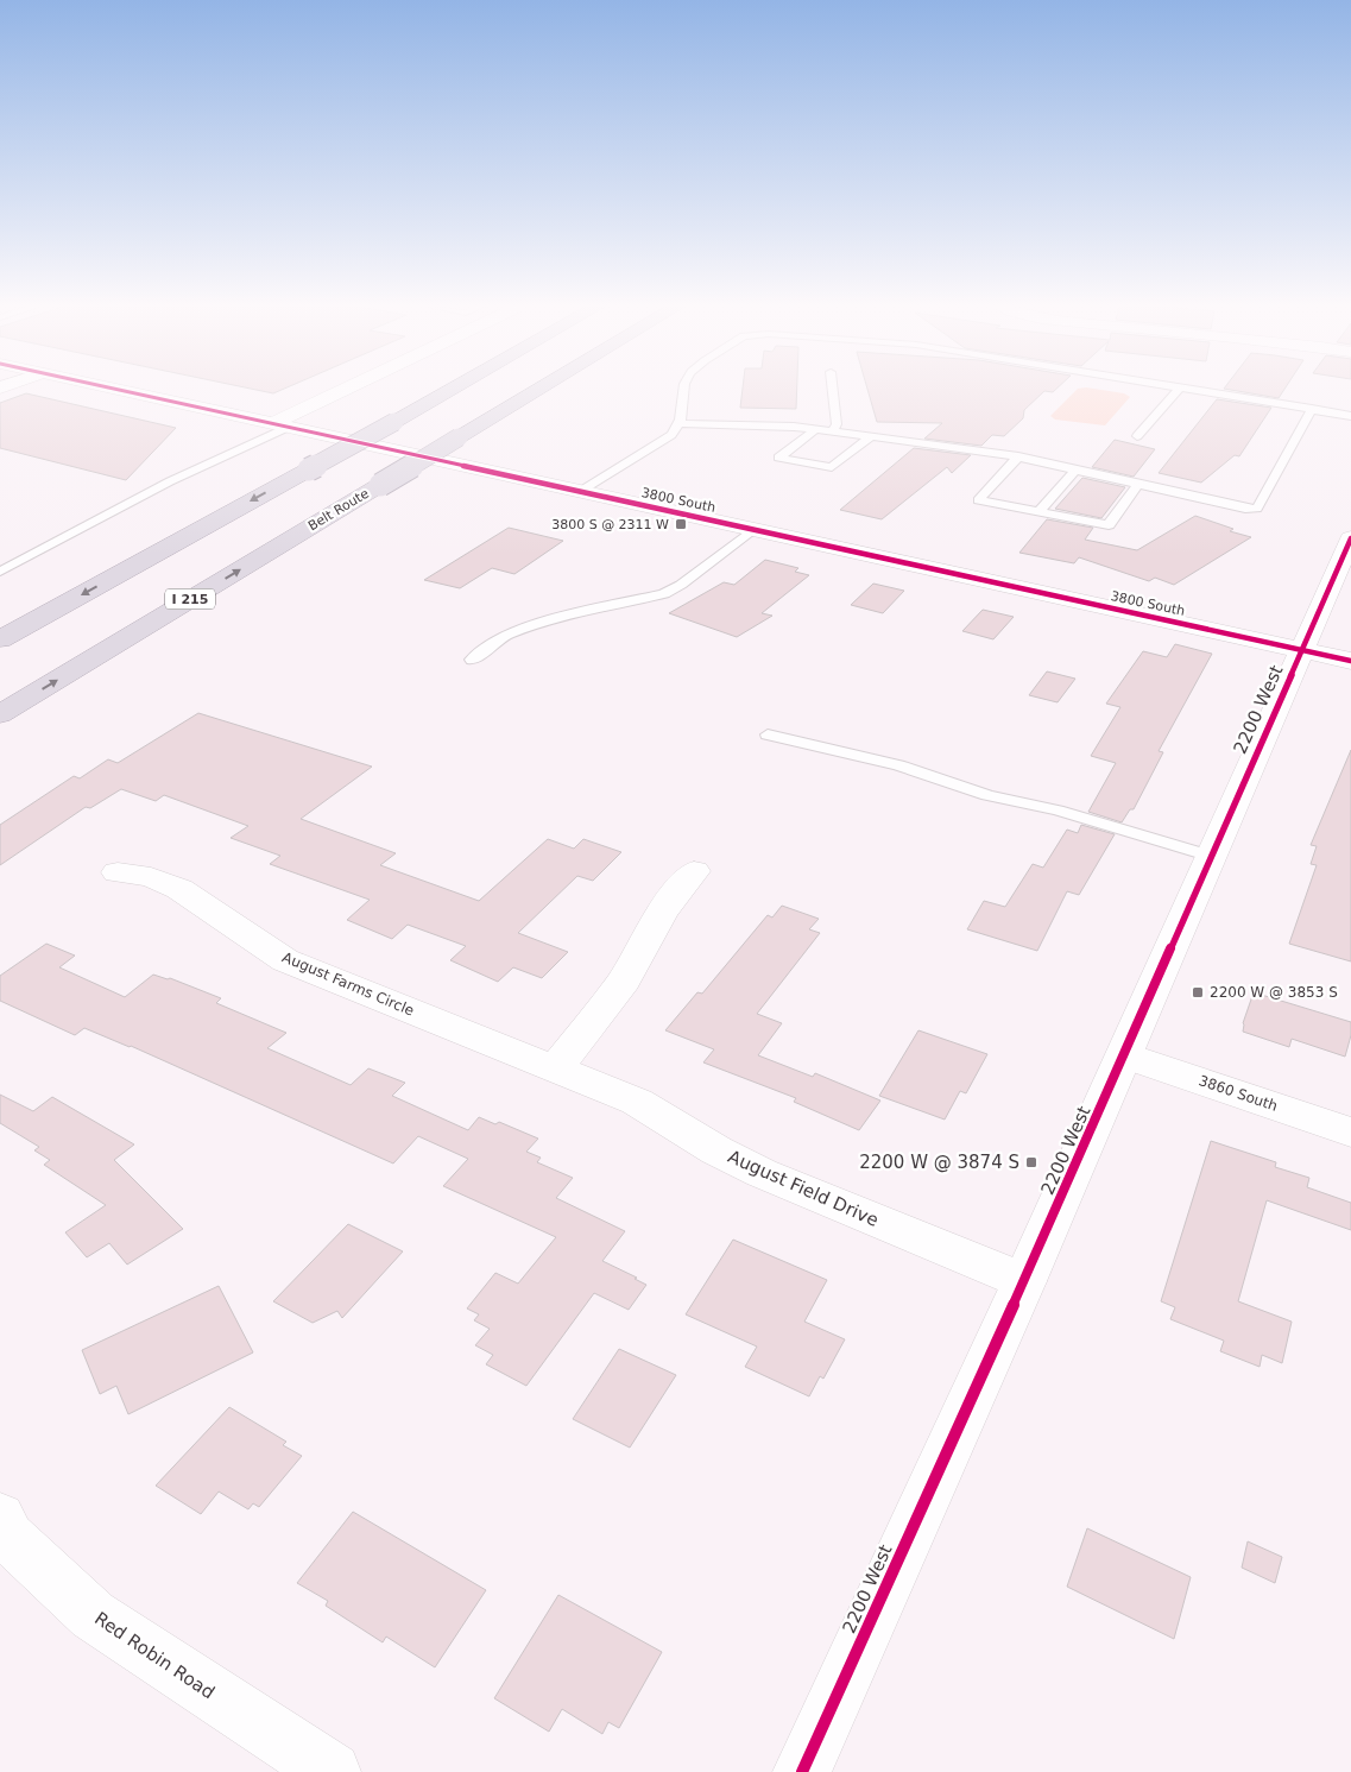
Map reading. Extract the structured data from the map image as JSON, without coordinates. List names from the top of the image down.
{
  "streets": {
    "highway": ["Belt Route", "I 215"],
    "street": [
      "3800 South",
      "2200 West",
      "August Farms Circle",
      "3860 South",
      "August Field Drive",
      "Red Robin Road"
    ]
  },
  "crossings": [
    ["3800 South", "2200 West"],
    ["2200 West", "3860 South"],
    ["2200 West", "August Field Drive"],
    ["August Farms Circle", "August Field Drive"]
  ],
  "places": {
    "transit": ["3800 S @ 2311 W", "2200 W @ 3853 S", "2200 W @ 3874 S"]
  }
}
